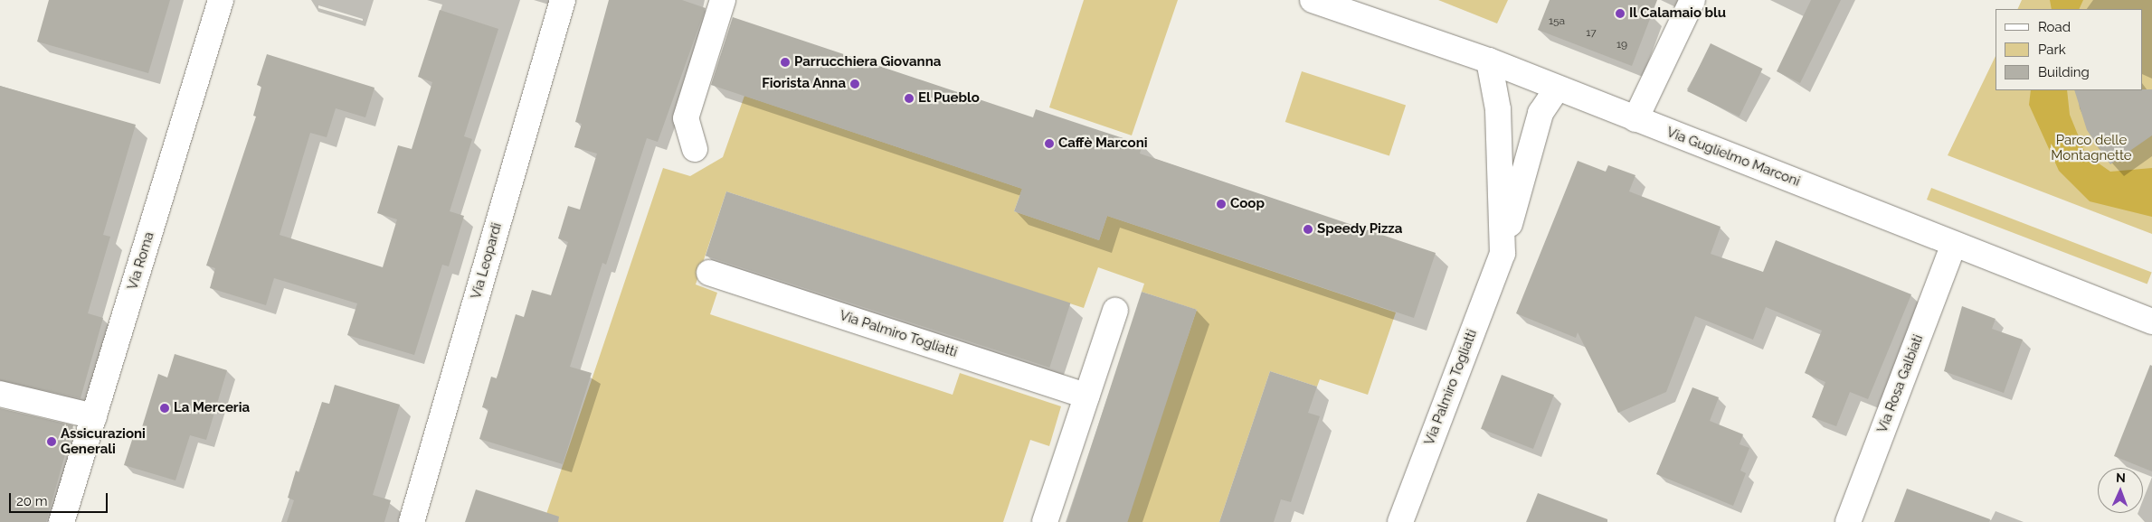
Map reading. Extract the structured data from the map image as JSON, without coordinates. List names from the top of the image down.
{
  "streets": {
    "street": [
      "Via Guglielmo Marconi",
      "Via Roma",
      "Via Leopardi",
      "Via Palmiro Togliatti",
      "Via Rosa Galbiati"
    ]
  },
  "crossings": [
    ["Via Guglielmo Marconi", "Via Palmiro Togliatti"],
    ["Via Guglielmo Marconi", "Via Rosa Galbiati"]
  ],
  "parks": ["Parco delle Montagnette"],
  "places": [
    "Il Calamaio blu",
    "Parrucchiera Giovanna",
    "Fiorista Anna",
    "El Pueblo",
    "Caffè Marconi",
    "Coop",
    "Speedy Pizza",
    "La Merceria",
    "Assicurazioni Generali"
  ],
  "house_numbers": ["15a", "17", "19"],
  "legend": ["Road", "Park", "Building"],
  "scale_bar": "20 m",
  "north": "top"
}
